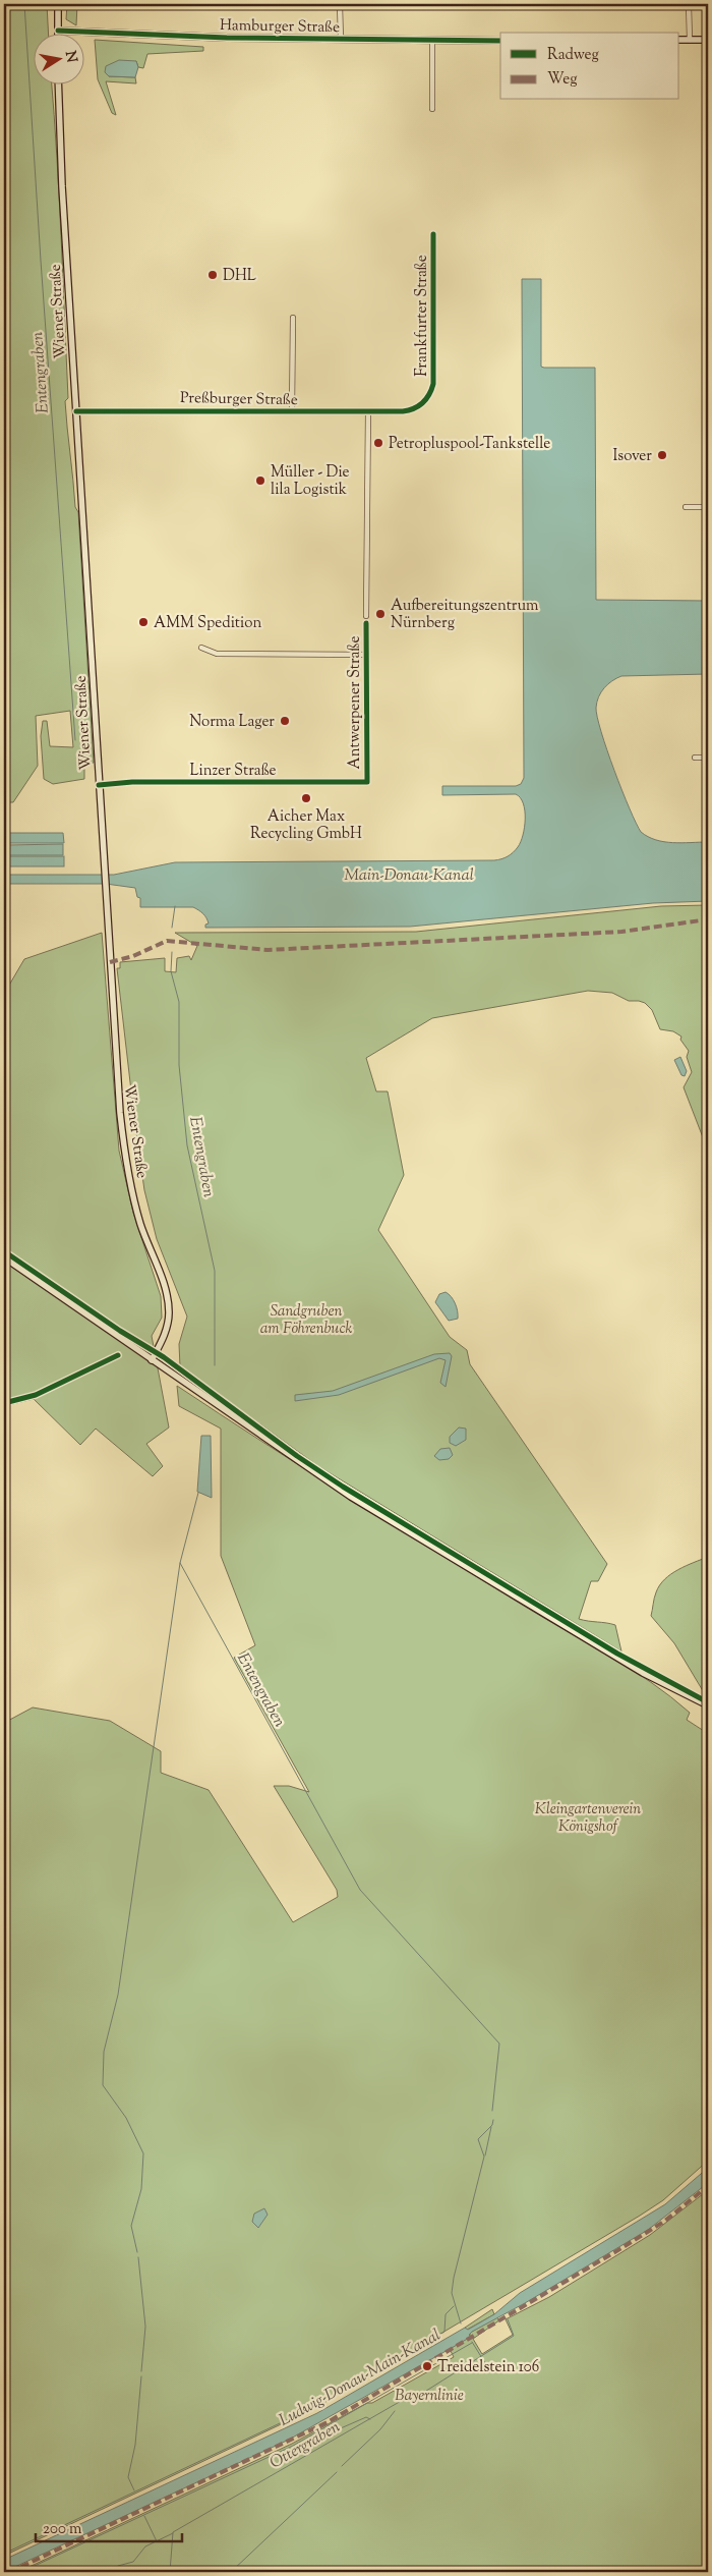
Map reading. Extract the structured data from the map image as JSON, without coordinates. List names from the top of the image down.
{
  "streets": {
    "main road": ["Hamburger Straße", "Wiener Straße"],
    "street": [
      "Frankfurter Straße",
      "Preßburger Straße",
      "Antwerpener Straße",
      "Linzer Straße"
    ]
  },
  "crossings": [
    ["Wiener Straße", "Preßburger Straße"],
    ["Wiener Straße", "Linzer Straße"],
    ["Frankfurter Straße", "Preßburger Straße"],
    ["Preßburger Straße", "Antwerpener Straße"],
    ["Antwerpener Straße", "Linzer Straße"]
  ],
  "water": [
    "Entengraben",
    "Main-Donau-Kanal",
    "Ludwig-Donau-Main-Kanal",
    "Ottergraben"
  ],
  "parks": ["Sandgruben am Föhrenbuck", "Kleingartenverein Königshof", "Bayernlinie"],
  "places": [
    "DHL",
    "Petropluspool-Tankstelle",
    "Isover",
    "Müller - Die lila Logistik",
    "Aufbereitungszentrum Nürnberg",
    "AMM Spedition",
    "Norma Lager",
    "Aicher Max Recycling GmbH",
    "Treidelstein 106"
  ],
  "legend": ["Radweg", "Weg"],
  "scale_bar": "200 m",
  "north": "right"
}
